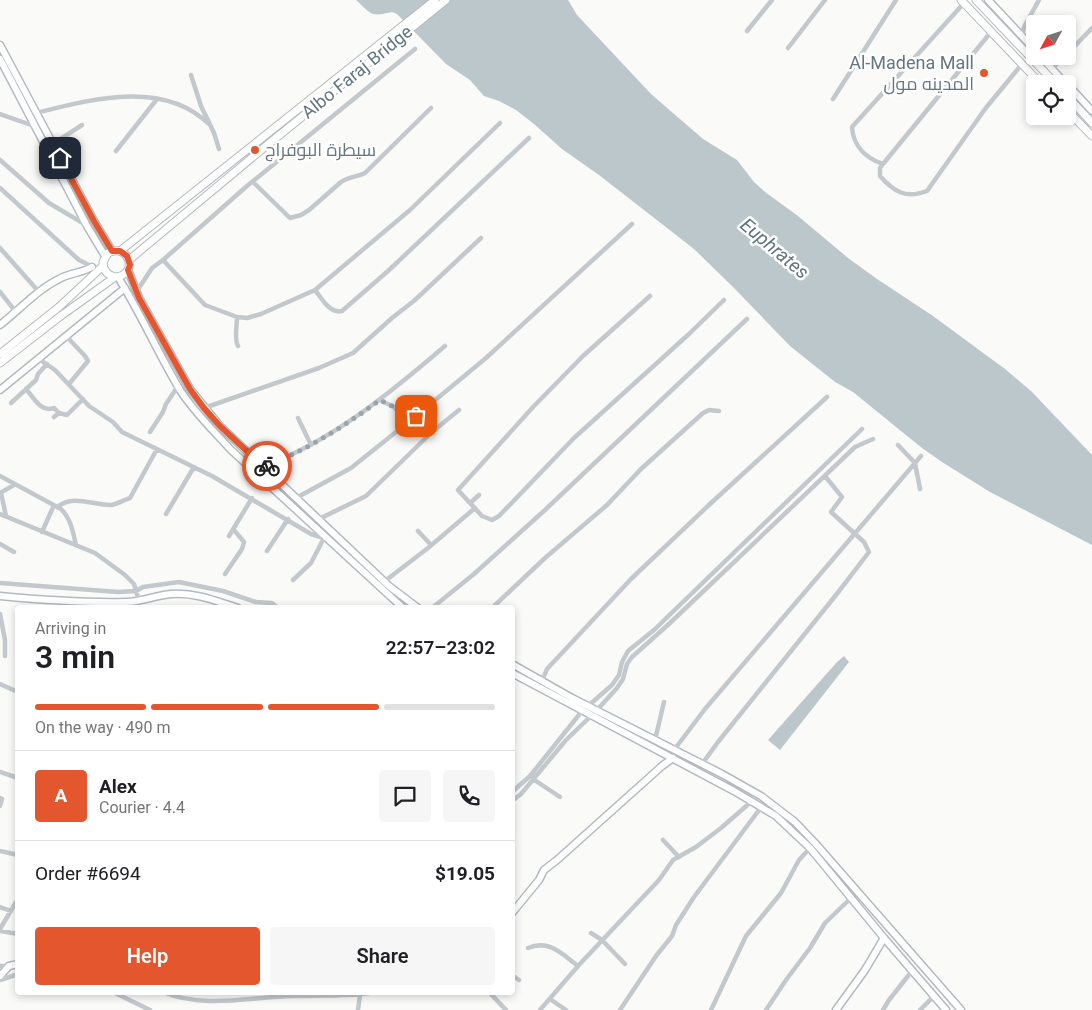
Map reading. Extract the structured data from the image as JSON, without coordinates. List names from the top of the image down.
{
  "streets": {
    "main road": ["Albo Faraj Bridge"]
  },
  "water": ["Euphrates"],
  "places": ["Al-Madena Mall المدينه مول", "سيطرة البوفراج"],
  "north": "bottom left",
  "page": {
    "heading": ["3 min", "Arriving in", "22:57–23:02"],
    "panel": [
      "Alex",
      "Courier · 4.4",
      "Order #6694",
      "$19.05"
    ],
    "bar": "On the way · 490 m",
    "round": "A",
    "buttons": ["Help", "Share"]
  }
}
